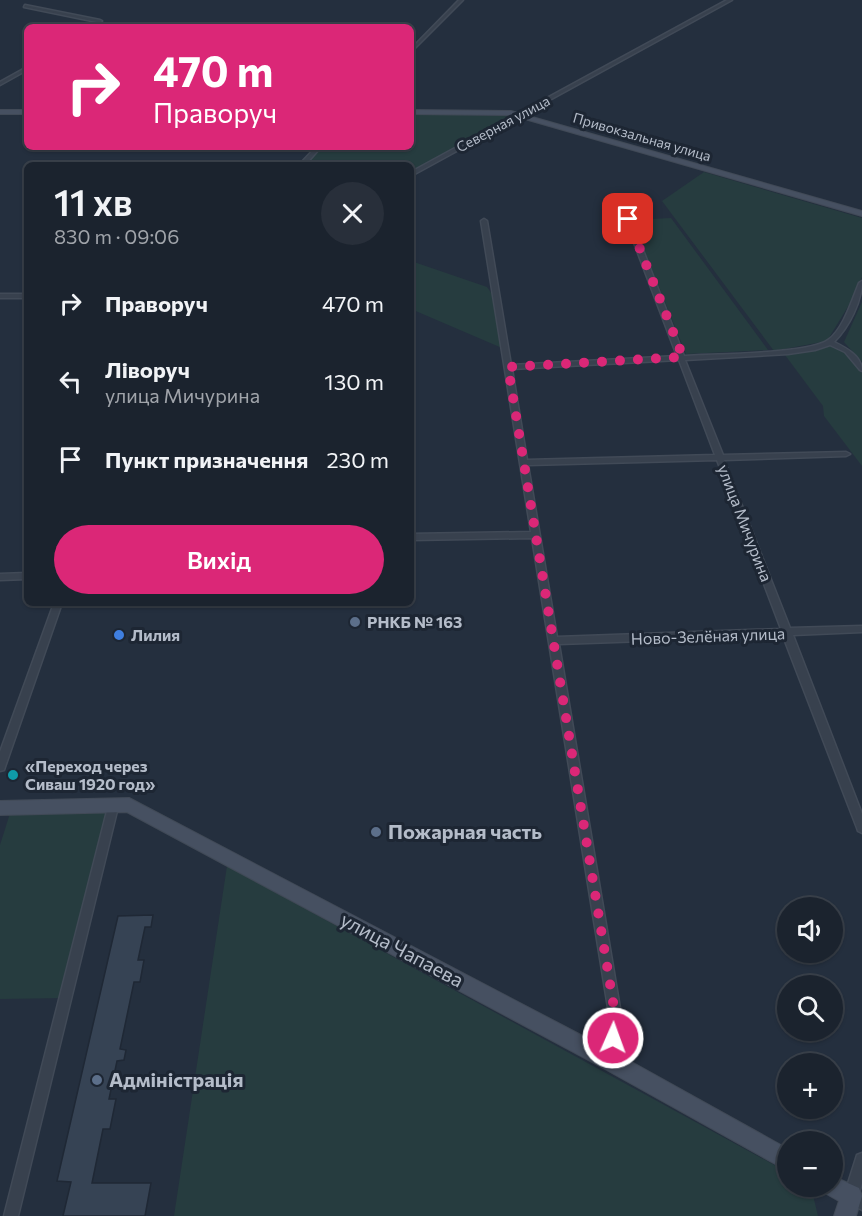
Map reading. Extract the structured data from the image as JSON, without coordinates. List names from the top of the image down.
{
  "streets": {
    "main road": ["Привокзальная улица", "улица Чапаева"],
    "street": ["Северная улица", "улица Мичурина", "Ново-Зелёная улица"]
  },
  "crossings": [
    ["Северная улица", "Привокзальная улица"],
    ["улица Мичурина", "Ново-Зелёная улица"]
  ],
  "places": [
    "РНКБ № 163",
    "Лилия",
    "«Переход через Сиваш 1920 год»",
    "Пожарная часть",
    "Адміністрація"
  ],
  "page": {
    "turn": ["470 m", "Праворуч"],
    "heading": ["11 хв", "830 m · 09:06"],
    "list": [
      {
        "name": "Праворуч",
        "value": "470 m"
      },
      {
        "name": "Ліворуч",
        "note": "улица Мичурина",
        "value": "130 m"
      },
      {
        "name": "Пункт призначення",
        "value": "230 m"
      }
    ],
    "buttons": "Вихід",
    "map_buttons": ["+", "−"]
  }
}
